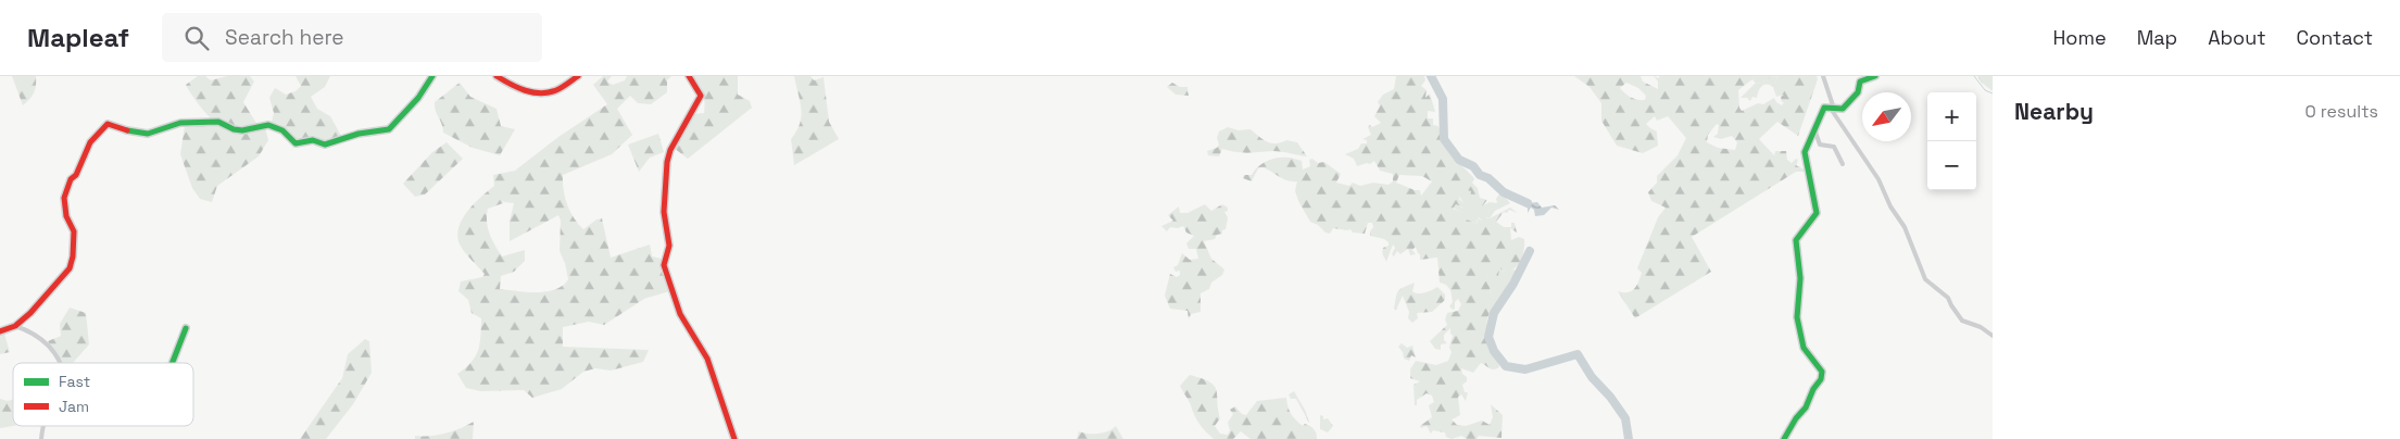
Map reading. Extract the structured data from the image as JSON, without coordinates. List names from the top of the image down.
{
  "legend": ["Fast", "Jam"],
  "north": "bottom left",
  "page": {
    "header": "Mapleaf",
    "search": "Search here",
    "nav": [
      "Home",
      "Map",
      "About",
      "Contact"
    ],
    "heading": ["Nearby", "0 results"],
    "map_buttons": ["+", "−"]
  }
}
